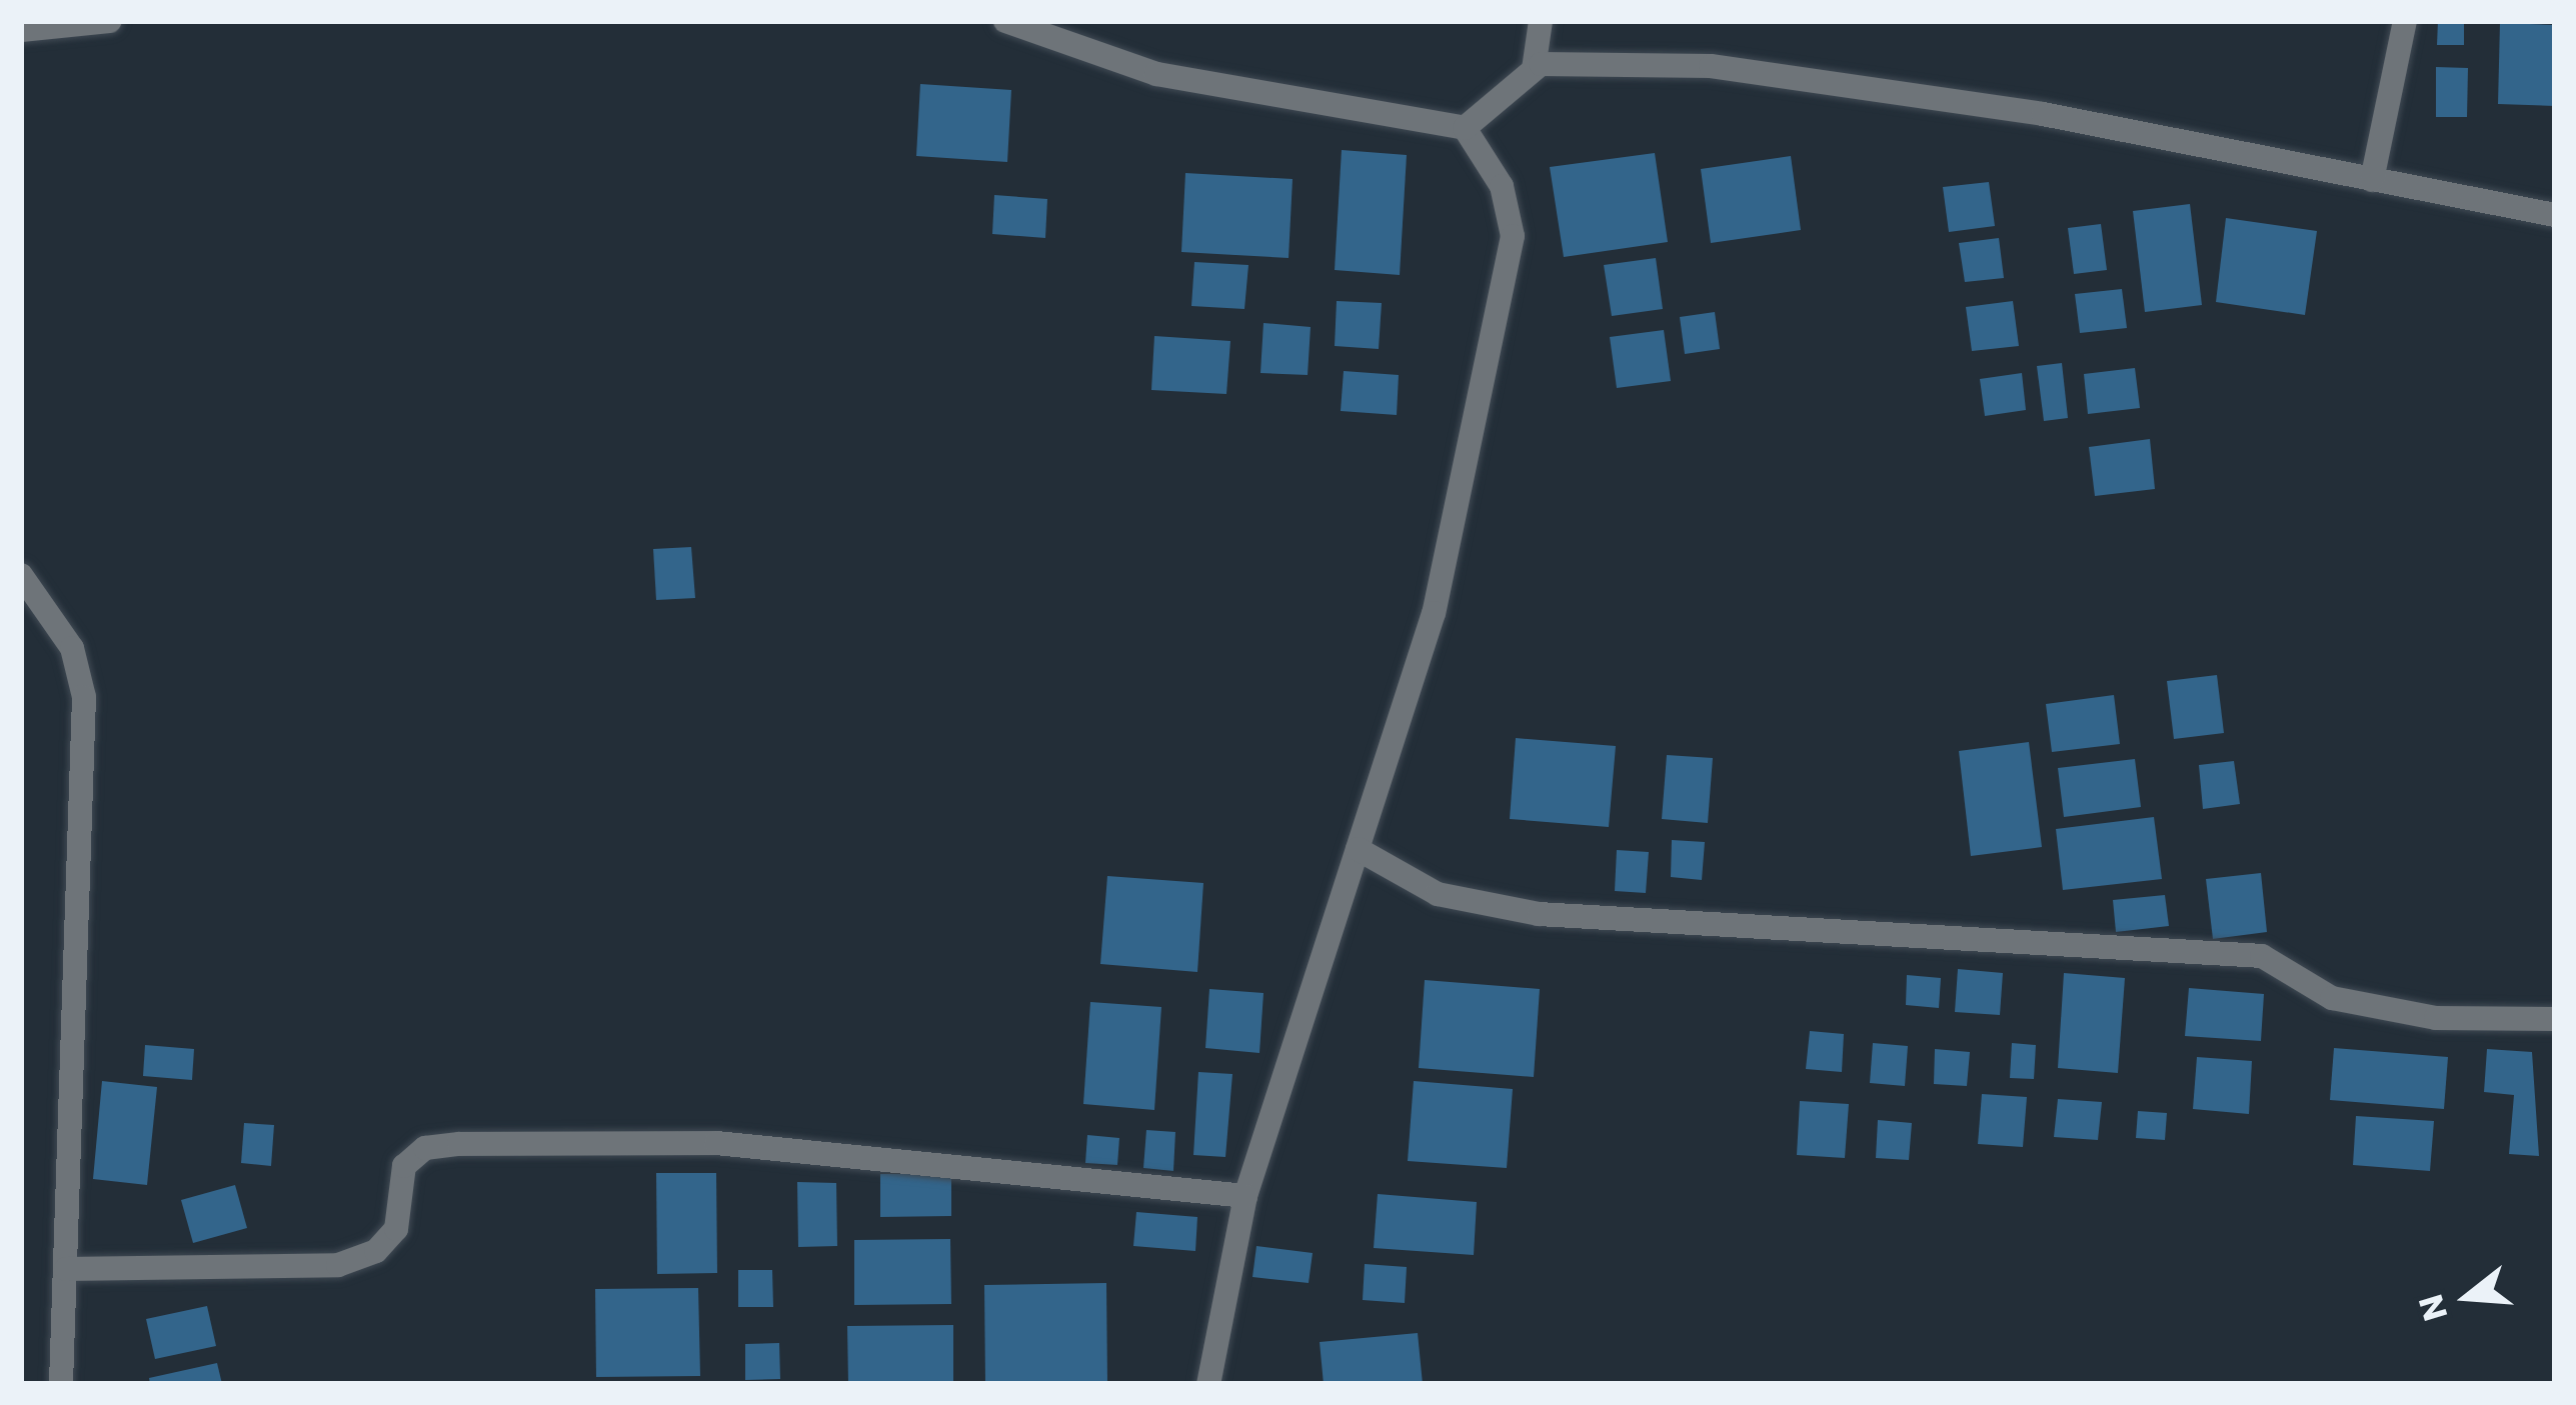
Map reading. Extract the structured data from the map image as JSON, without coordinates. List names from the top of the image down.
{
  "north": "left"
}
